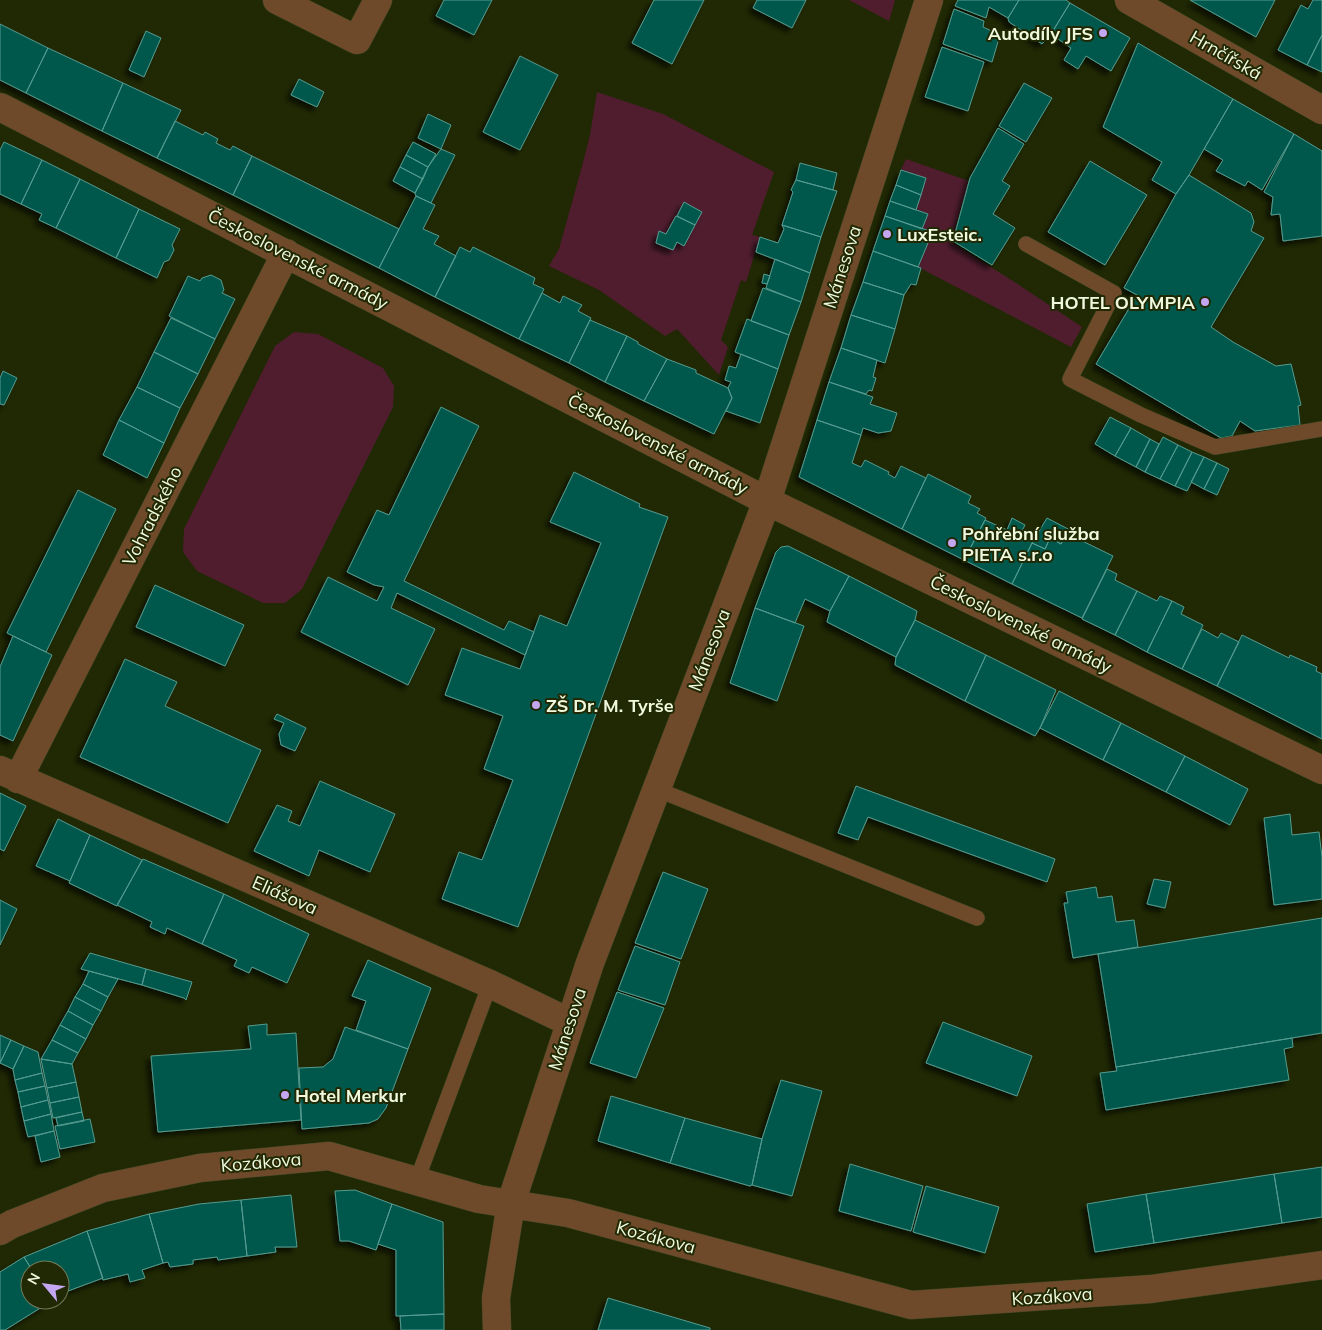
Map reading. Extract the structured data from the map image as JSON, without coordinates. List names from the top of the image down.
{
  "streets": {
    "street": [
      "Hrnčířská",
      "Československé armády",
      "Mánesova",
      "Vohradského",
      "Eliášova",
      "Kozákova"
    ]
  },
  "crossings": [
    ["Československé armády", "Mánesova"],
    ["Československé armády", "Vohradského"],
    ["Mánesova", "Eliášova"],
    ["Mánesova", "Kozákova"],
    ["Vohradského", "Eliášova"]
  ],
  "places": [
    "Autodíly JFS",
    "LuxEsteic.",
    "HOTEL OLYMPIA",
    "Pohřební služba PIETA s.r.o",
    "ZŠ Dr. M. Tyrše",
    "Hotel Merkur"
  ],
  "north": "top left"
}
